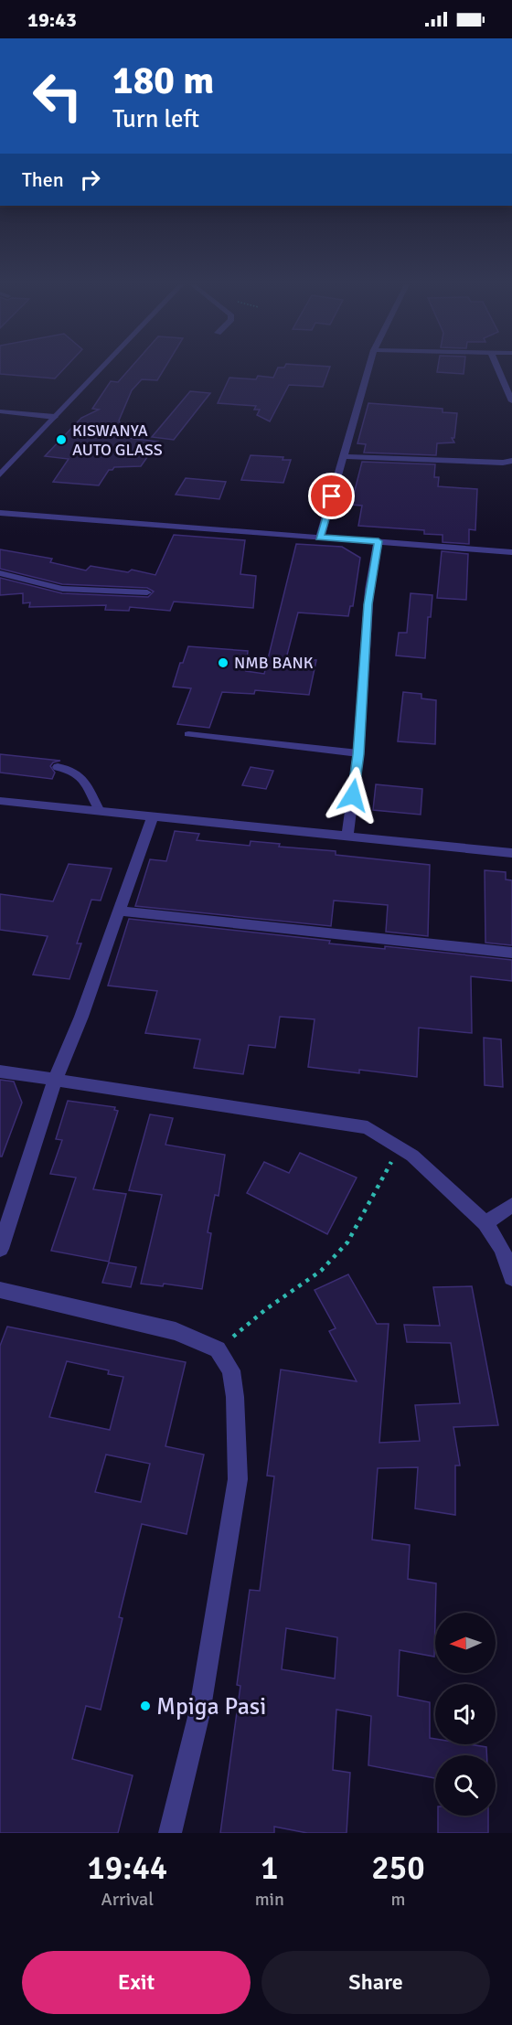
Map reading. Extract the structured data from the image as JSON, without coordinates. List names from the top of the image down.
{
  "places": ["KISWANYA AUTO GLASS", "NMB BANK", "Mpiga Pasi"],
  "north": "left",
  "page": {
    "status": "19:43",
    "turn": ["180 m", "Turn left"],
    "then": "Then",
    "eta": [
      "19:44",
      "Arrival",
      "1",
      "min",
      "250",
      "m"
    ],
    "buttons": ["Exit", "Share"]
  }
}
